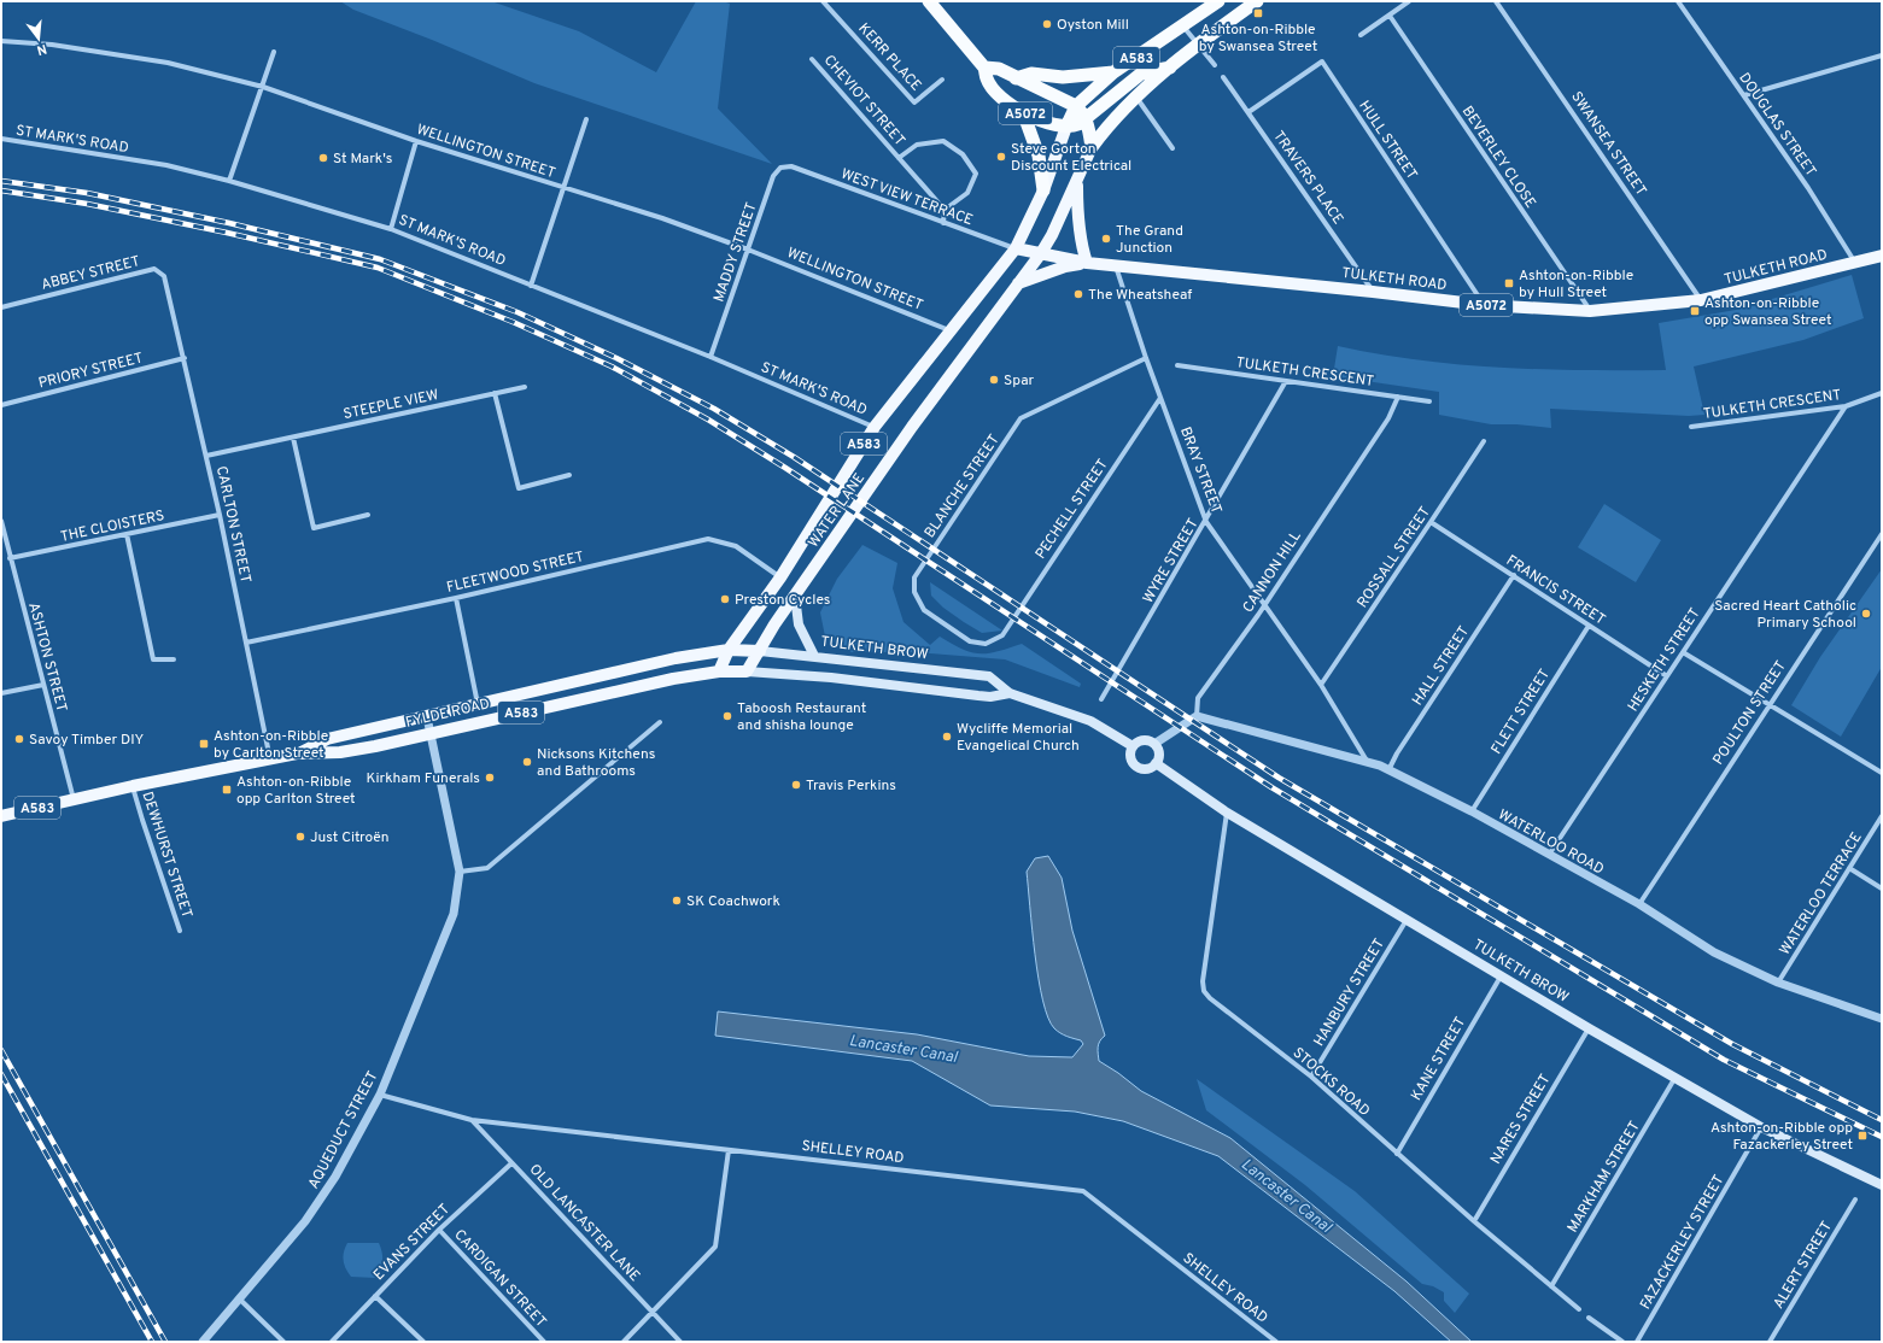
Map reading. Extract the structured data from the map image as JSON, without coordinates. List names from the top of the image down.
{
  "streets": {
    "highway": ["A583", "A5072"],
    "main road": [
      "TULKETH ROAD",
      "WATER LANE",
      "TULKETH BROW",
      "FYLDE ROAD"
    ],
    "street": [
      "KERR PLACE",
      "CHEVIOT STREET",
      "DOUGLAS STREET",
      "ST MARK'S ROAD",
      "HULL STREET",
      "SWANSEA STREET",
      "WELLINGTON STREET",
      "BEVERLEY CLOSE",
      "TRAVERS PLACE",
      "WEST VIEW TERRACE",
      "MADDY STREET",
      "ABBEY STREET",
      "PRIORY STREET",
      "TULKETH CRESCENT",
      "STEEPLE VIEW",
      "BRAY STREET",
      "BLANCHE STREET",
      "PECHELL STREET",
      "CARLTON STREET",
      "THE CLOISTERS",
      "ROSSALL STREET",
      "WYRE STREET",
      "FLEETWOOD STREET",
      "CANNON HILL",
      "FRANCIS STREET",
      "ASHTON STREET",
      "HESKETH STREET",
      "HALL STREET",
      "FLETT STREET",
      "POULTON STREET",
      "WATERLOO ROAD",
      "DEWHURST STREET",
      "WATERLOO TERRACE",
      "HANBURY STREET",
      "KANE STREET",
      "STOCKS ROAD",
      "NARES STREET",
      "AQUEDUCT STREET",
      "SHELLEY ROAD",
      "MARKHAM STREET",
      "OLD LANCASTER LANE",
      "EVANS STREET",
      "FAZACKERLEY STREET",
      "ALERT STREET",
      "CARDIGAN STREET"
    ]
  },
  "crossings": [
    ["A583", "A5072"],
    ["A583", "WEST VIEW TERRACE"],
    ["A583", "TULKETH ROAD"],
    ["A583", "WATER LANE"],
    ["A5072", "TULKETH ROAD"],
    ["A5072", "WATER LANE"],
    ["DOUGLAS STREET", "TULKETH ROAD"],
    ["ST MARK'S ROAD", "MADDY STREET"],
    ["ST MARK'S ROAD", "WATER LANE"],
    ["HULL STREET", "TRAVERS PLACE"],
    ["HULL STREET", "TULKETH ROAD"],
    ["SWANSEA STREET", "TULKETH ROAD"],
    ["WELLINGTON STREET", "MADDY STREET"],
    ["WELLINGTON STREET", "WATER LANE"],
    ["BEVERLEY CLOSE", "TULKETH ROAD"],
    ["TRAVERS PLACE", "TULKETH ROAD"],
    ["WEST VIEW TERRACE", "MADDY STREET"],
    ["WEST VIEW TERRACE", "TULKETH ROAD"],
    ["WEST VIEW TERRACE", "WATER LANE"],
    ["TULKETH ROAD", "BRAY STREET"],
    ["TULKETH ROAD", "WATER LANE"],
    ["ABBEY STREET", "CARLTON STREET"],
    ["PRIORY STREET", "CARLTON STREET"],
    ["TULKETH CRESCENT", "WYRE STREET"],
    ["TULKETH CRESCENT", "CANNON HILL"],
    ["TULKETH CRESCENT", "HESKETH STREET"],
    ["STEEPLE VIEW", "CARLTON STREET"],
    ["BRAY STREET", "BLANCHE STREET"],
    ["BRAY STREET", "PECHELL STREET"],
    ["BRAY STREET", "ROSSALL STREET"],
    ["BRAY STREET", "WYRE STREET"],
    ["BRAY STREET", "CANNON HILL"],
    ["BRAY STREET", "WATERLOO ROAD"],
    ["BLANCHE STREET", "PECHELL STREET"],
    ["WATER LANE", "FLEETWOOD STREET"],
    ["WATER LANE", "TULKETH BROW"],
    ["WATER LANE", "FYLDE ROAD"],
    ["CARLTON STREET", "THE CLOISTERS"],
    ["CARLTON STREET", "FLEETWOOD STREET"],
    ["CARLTON STREET", "FYLDE ROAD"],
    ["THE CLOISTERS", "ASHTON STREET"],
    ["ROSSALL STREET", "FRANCIS STREET"],
    ["CANNON HILL", "WATERLOO ROAD"],
    ["FRANCIS STREET", "HESKETH STREET"],
    ["FRANCIS STREET", "HALL STREET"],
    ["FRANCIS STREET", "FLETT STREET"],
    ["TULKETH BROW", "FYLDE ROAD"],
    ["TULKETH BROW", "HANBURY STREET"],
    ["TULKETH BROW", "KANE STREET"],
    ["TULKETH BROW", "STOCKS ROAD"],
    ["TULKETH BROW", "NARES STREET"],
    ["TULKETH BROW", "MARKHAM STREET"],
    ["TULKETH BROW", "FAZACKERLEY STREET"],
    ["ASHTON STREET", "FYLDE ROAD"],
    ["HESKETH STREET", "WATERLOO ROAD"],
    ["HALL STREET", "WATERLOO ROAD"],
    ["FLETT STREET", "WATERLOO ROAD"],
    ["FYLDE ROAD", "DEWHURST STREET"],
    ["FYLDE ROAD", "AQUEDUCT STREET"],
    ["POULTON STREET", "WATERLOO ROAD"],
    ["WATERLOO ROAD", "WATERLOO TERRACE"],
    ["HANBURY STREET", "STOCKS ROAD"],
    ["KANE STREET", "STOCKS ROAD"],
    ["STOCKS ROAD", "NARES STREET"],
    ["STOCKS ROAD", "MARKHAM STREET"],
    ["AQUEDUCT STREET", "SHELLEY ROAD"],
    ["SHELLEY ROAD", "OLD LANCASTER LANE"],
    ["OLD LANCASTER LANE", "EVANS STREET"],
    ["EVANS STREET", "CARDIGAN STREET"]
  ],
  "water": ["Lancaster Canal"],
  "places": {
    "transit": [
      "Ashton-on-Ribble by Swansea Street",
      "Ashton-on-Ribble by Hull Street",
      "Ashton-on-Ribble opp Swansea Street",
      "Ashton-on-Ribble by Carlton Street",
      "Ashton-on-Ribble opp Carlton Street",
      "Ashton-on-Ribble opp Fazackerley Street"
    ],
    "other": [
      "Oyston Mill",
      "Steve Gorton Discount Electrical",
      "St Mark's",
      "The Grand Junction",
      "The Wheatsheaf",
      "Spar",
      "Preston Cycles",
      "Sacred Heart Catholic Primary School",
      "Taboosh Restaurant and shisha lounge",
      "Wycliffe Memorial Evangelical Church",
      "Savoy Timber DIY",
      "Nicksons Kitchens and Bathrooms",
      "Kirkham Funerals",
      "Travis Perkins",
      "Just Citroën",
      "SK Coachwork"
    ]
  },
  "north": "bottom"
}
